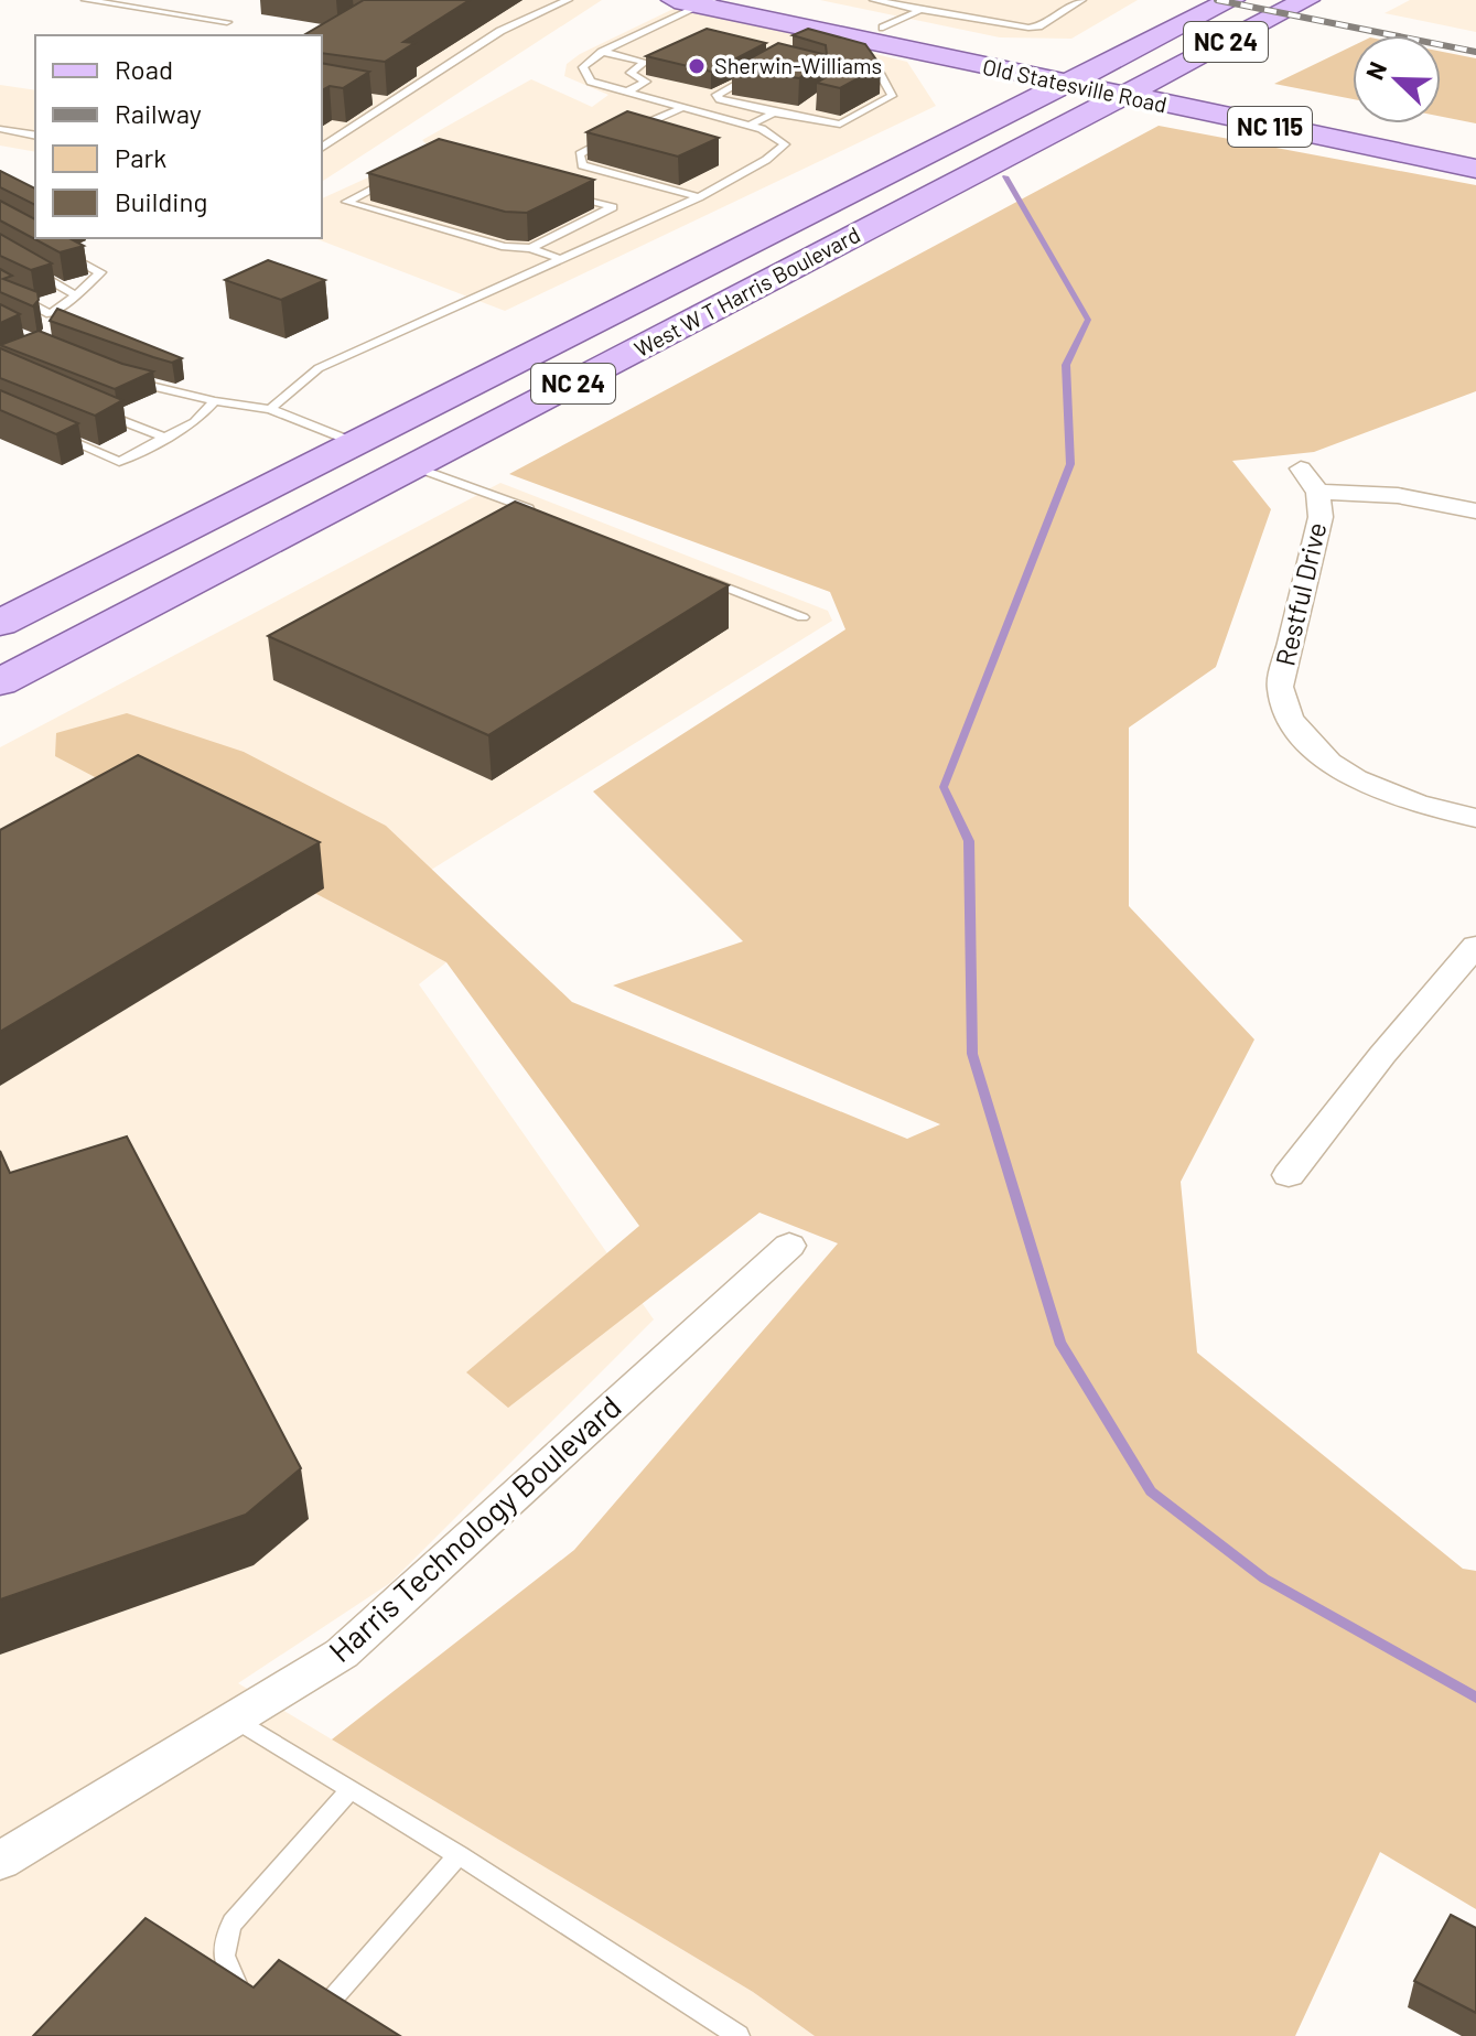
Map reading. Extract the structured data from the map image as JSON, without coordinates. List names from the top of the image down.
{
  "streets": {
    "main road": [
      "NC 24",
      "Old Statesville Road",
      "NC 115",
      "West W T Harris Boulevard"
    ],
    "street": ["Restful Drive", "Harris Technology Boulevard"]
  },
  "crossings": [
    ["Old Statesville Road", "West W T Harris Boulevard"]
  ],
  "places": ["Sherwin-Williams"],
  "legend": [
    "Road",
    "Railway",
    "Park",
    "Building"
  ],
  "north": "top left"
}
